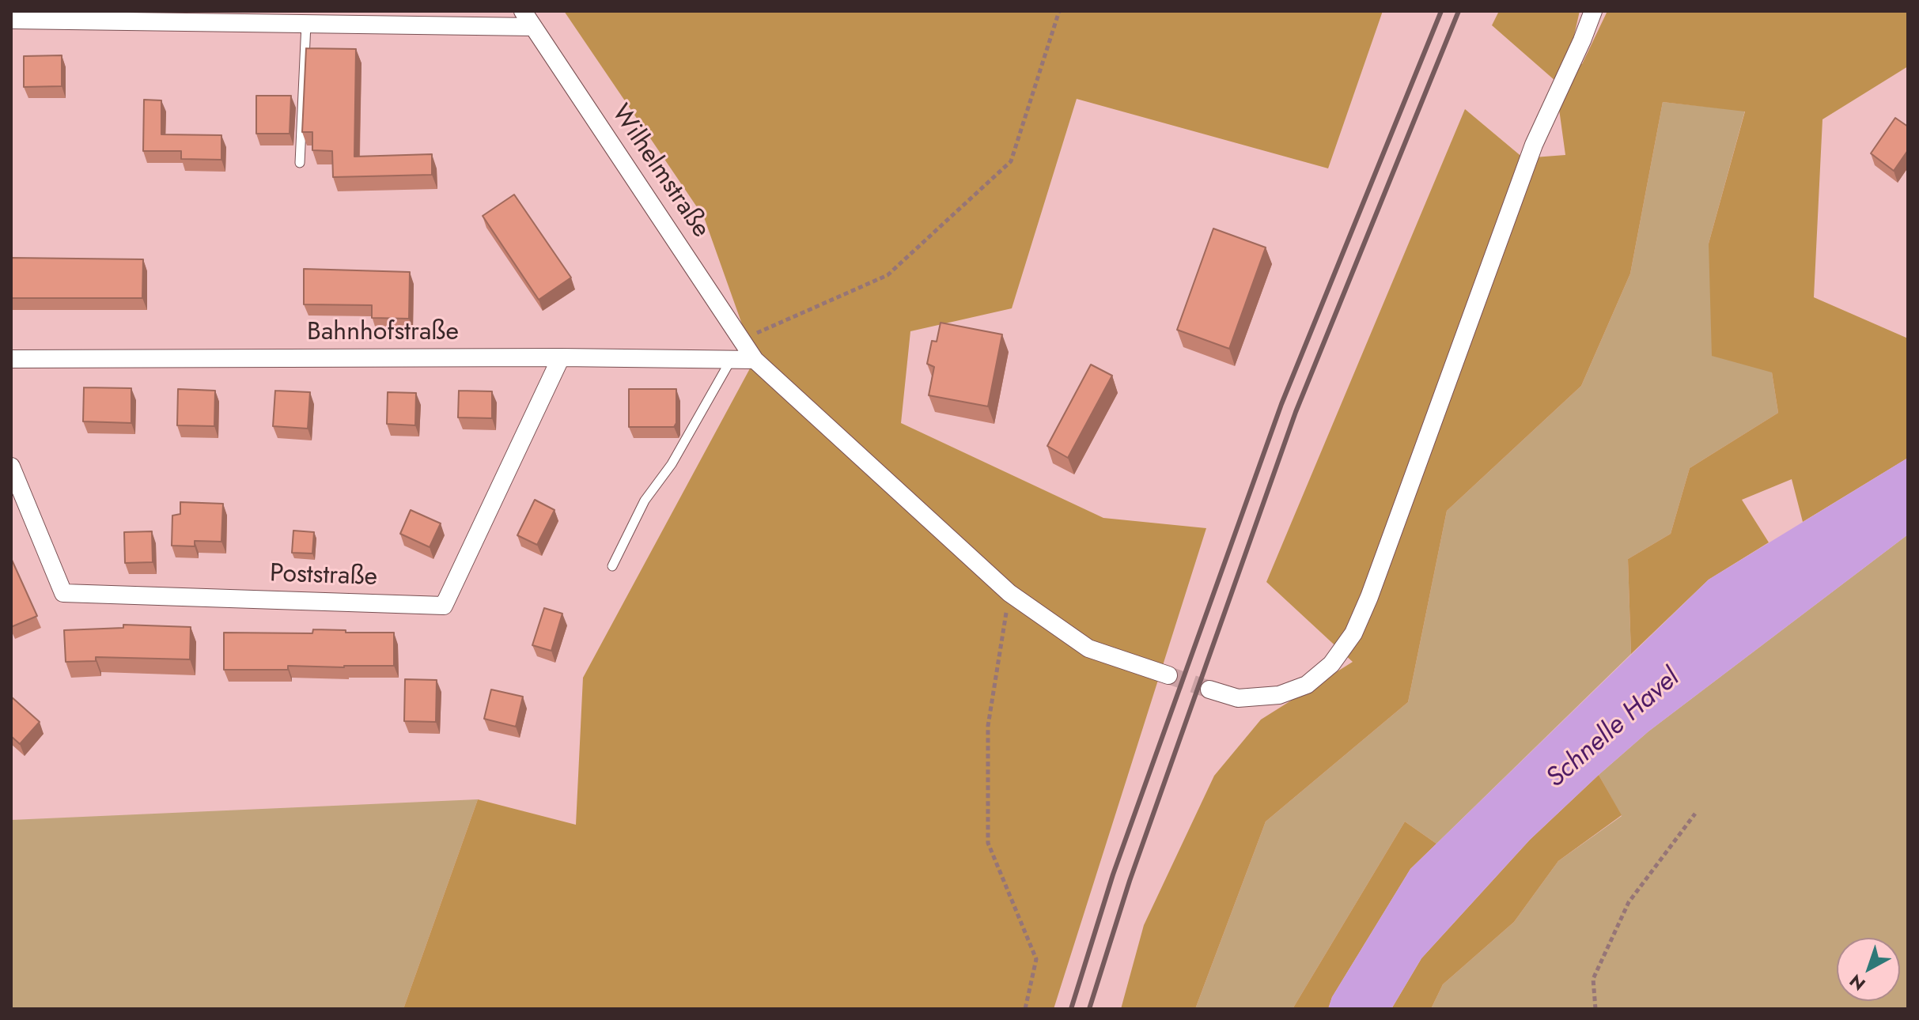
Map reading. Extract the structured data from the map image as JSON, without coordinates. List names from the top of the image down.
{
  "streets": {
    "street": ["Wilhelmstraße", "Bahnhofstraße", "Poststraße"]
  },
  "crossings": [
    ["Wilhelmstraße", "Bahnhofstraße"],
    ["Bahnhofstraße", "Poststraße"]
  ],
  "water": ["Schnelle Havel"],
  "north": "bottom left"
}
